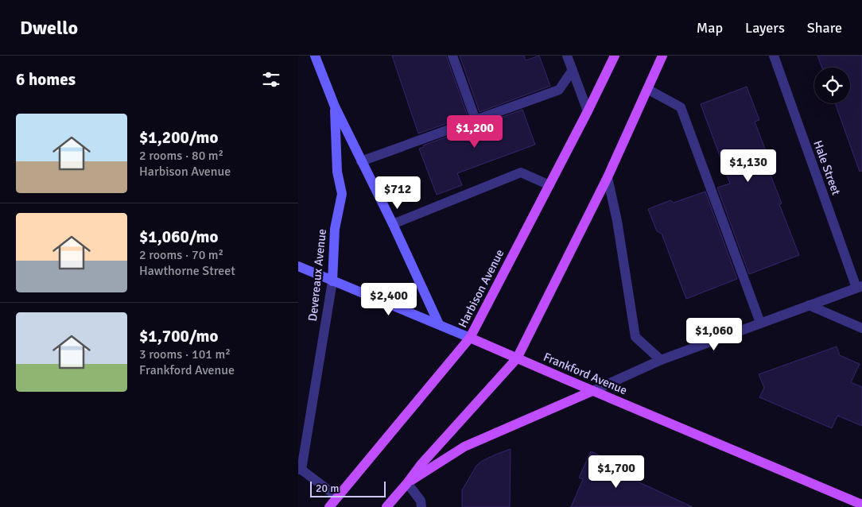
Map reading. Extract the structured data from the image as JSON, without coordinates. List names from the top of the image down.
{
  "streets": {
    "main road": ["Harbison Avenue", "Frankford Avenue"],
    "street": ["Hale Street", "Devereaux Avenue"]
  },
  "crossings": [
    ["Devereaux Avenue", "Frankford Avenue"],
    ["Harbison Avenue", "Frankford Avenue"]
  ],
  "scale_bar": "20 m",
  "page": {
    "header": "Dwello",
    "nav": ["Map", "Layers", "Share"],
    "heading": "6 homes",
    "list": [
      {
        "name": "$1,200/mo",
        "note": "2 rooms · 80 m² · Harbison Avenue"
      },
      {
        "name": "$1,060/mo",
        "note": "2 rooms · 70 m² · Hawthorne Street"
      },
      {
        "name": "$1,700/mo",
        "note": "3 rooms · 101 m² · Frankford Avenue"
      }
    ],
    "price": [
      "$1,200",
      "$1,130",
      "$712",
      "$2,400",
      "$1,060",
      "$1,700"
    ],
    "scale": "20 m"
  }
}
